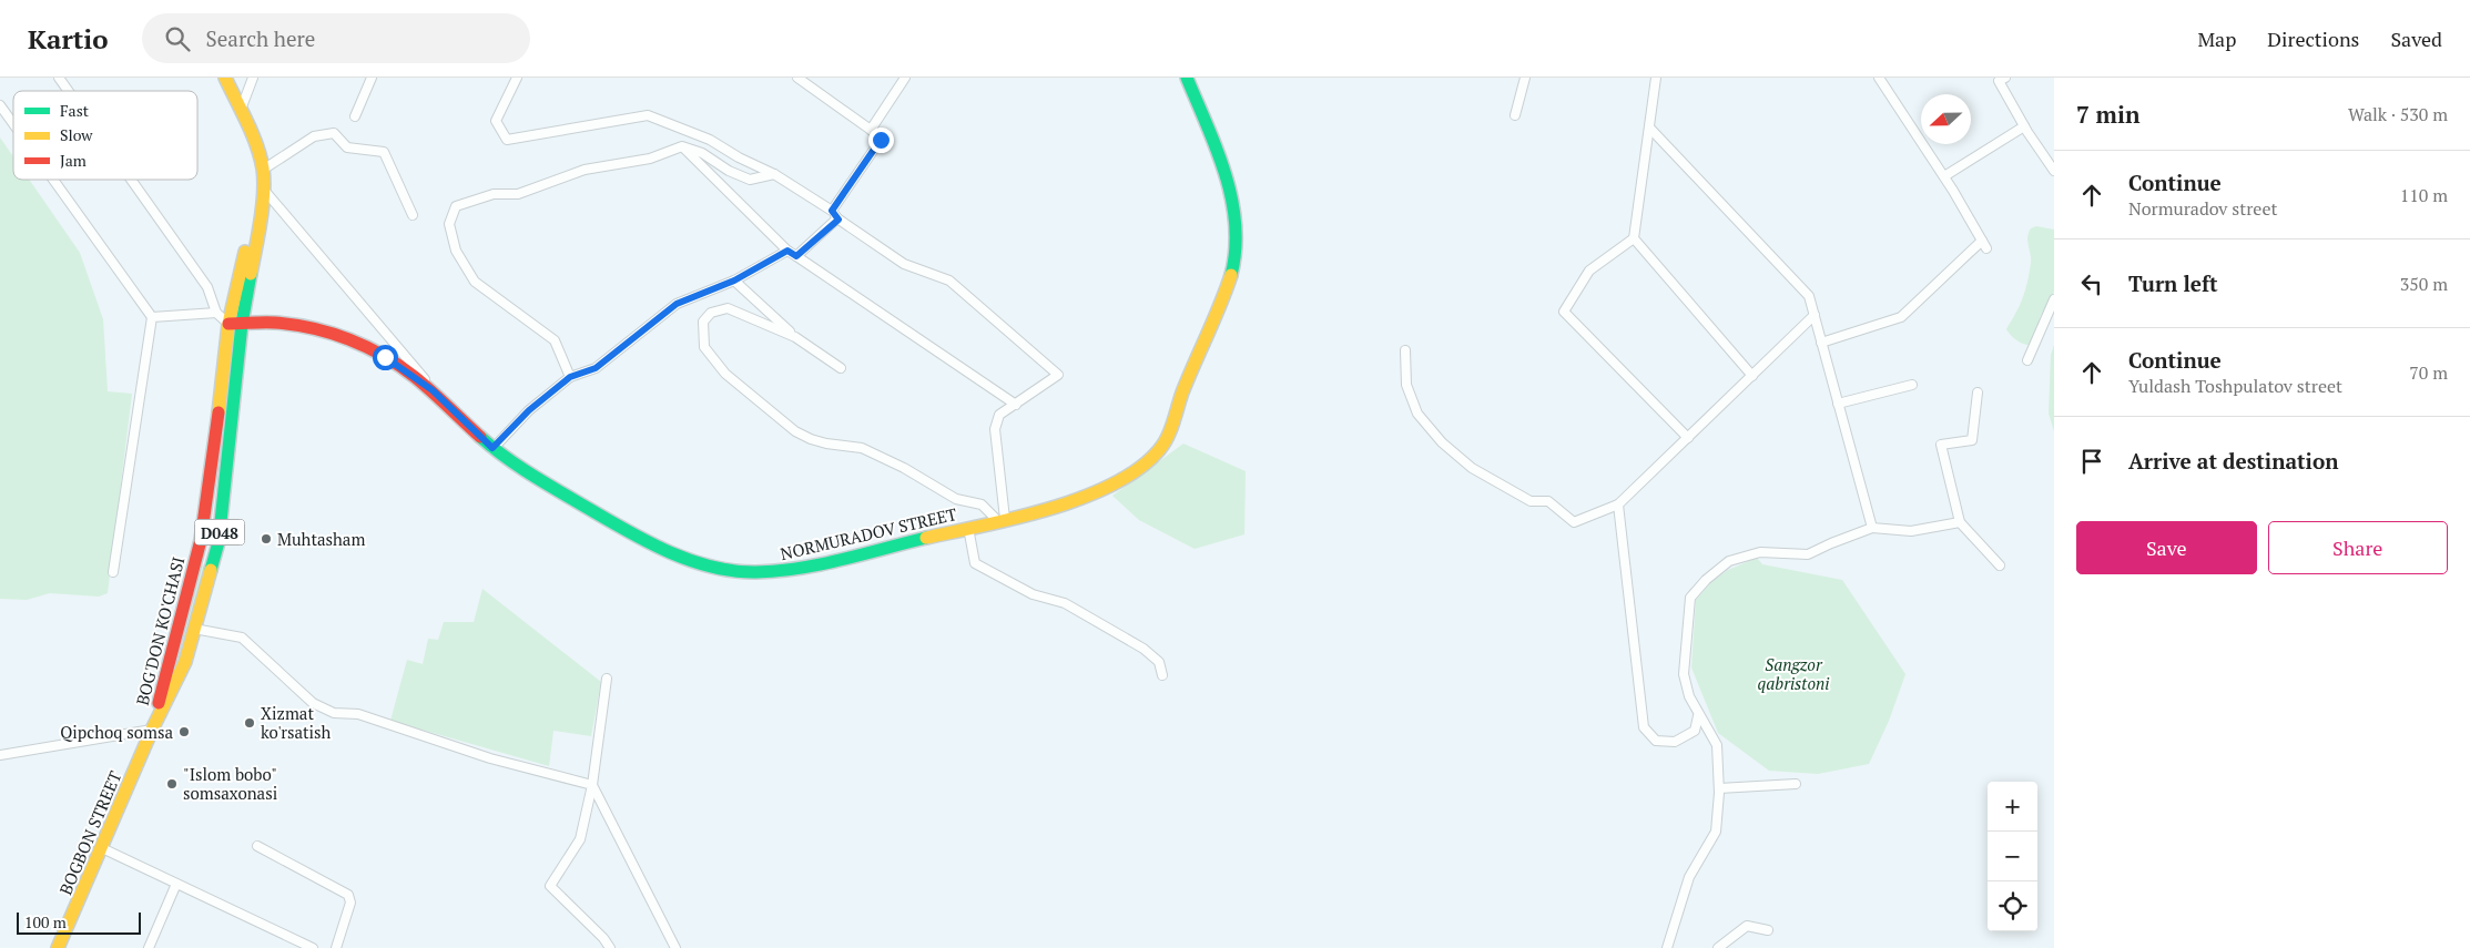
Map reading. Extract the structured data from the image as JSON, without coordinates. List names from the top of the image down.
{
  "streets": {
    "main road": [
      "D048",
      "NORMURADOV STREET",
      "BOG'DON KO'CHASI",
      "BOGBON STREET"
    ]
  },
  "crossings": [
    ["D048", "NORMURADOV STREET"],
    ["D048", "BOG'DON KO'CHASI"],
    ["NORMURADOV STREET", "BOG'DON KO'CHASI"],
    ["BOG'DON KO'CHASI", "BOGBON STREET"]
  ],
  "parks": ["Sangzor qabristoni"],
  "places": [
    "Muhtasham",
    "Xizmat ko'rsatish",
    "Qipchoq somsa",
    "\"Islom bobo\" somsaxonasi"
  ],
  "legend": ["Fast", "Slow", "Jam"],
  "scale_bar": "100 m",
  "north": "left",
  "page": {
    "header": "Kartio",
    "search": "Search here",
    "nav": ["Map", "Directions", "Saved"],
    "heading": ["7 min", "Walk · 530 m"],
    "list": [
      ["Continue", "Normuradov street", "110 m"],
      ["Turn left", "350 m"],
      ["Continue", "Yuldash Toshpulatov street", "70 m"],
      "Arrive at destination"
    ],
    "buttons": ["Save", "Share"],
    "map_buttons": ["+", "−"],
    "scale": "100 m"
  }
}
